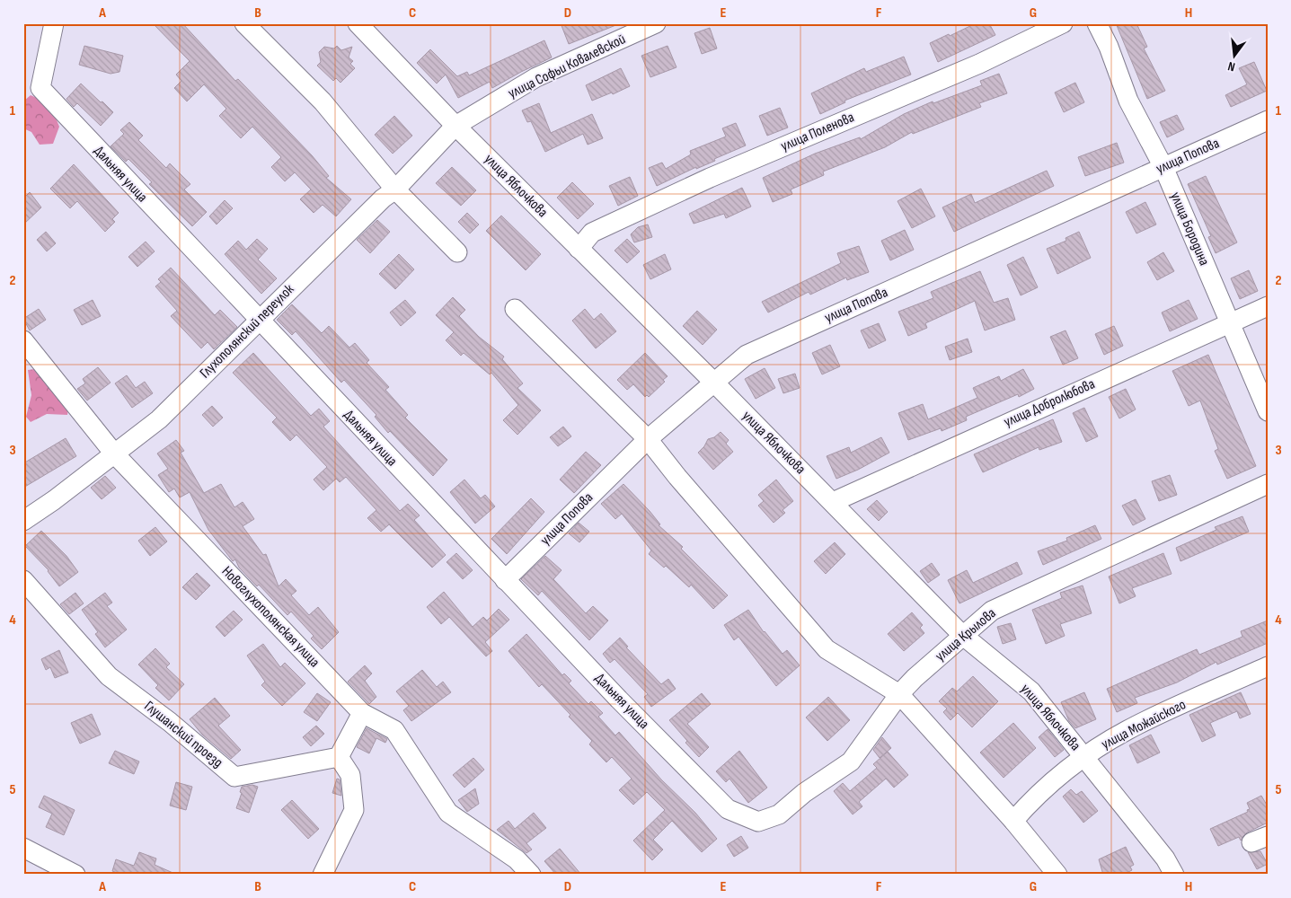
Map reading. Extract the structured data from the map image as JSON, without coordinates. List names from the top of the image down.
{
  "streets": {
    "street": [
      "улица Софьи Ковалевской",
      "улица Поленова",
      "улица Попова",
      "Дальняя улица",
      "улица Яблочкова",
      "улица Бородина",
      "Глухополянский переулок",
      "улица Добролюбова",
      "Новоглухополянская улица",
      "улица Крылова",
      "улица Можайского",
      "Глушанский проезд"
    ]
  },
  "crossings": [
    ["улица Софьи Ковалевской", "улица Яблочкова"],
    ["улица Софьи Ковалевской", "Глухополянский переулок"],
    ["улица Поленова", "улица Яблочкова"],
    ["улица Попова", "Дальняя улица"],
    ["улица Попова", "улица Яблочкова"],
    ["улица Попова", "улица Бородина"],
    ["Дальняя улица", "Глухополянский переулок"],
    ["Дальняя улица", "улица Крылова"],
    ["улица Яблочкова", "Глухополянский переулок"],
    ["улица Яблочкова", "улица Добролюбова"],
    ["улица Яблочкова", "улица Крылова"],
    ["улица Яблочкова", "улица Можайского"],
    ["улица Бородина", "улица Добролюбова"],
    ["Глухополянский переулок", "Новоглухополянская улица"]
  ],
  "north": "bottom",
  "grid": {
    "columns": [
      "A",
      "B",
      "C",
      "D",
      "E",
      "F",
      "G",
      "H"
    ],
    "rows": [
      "1",
      "2",
      "3",
      "4",
      "5"
    ]
  }
}
